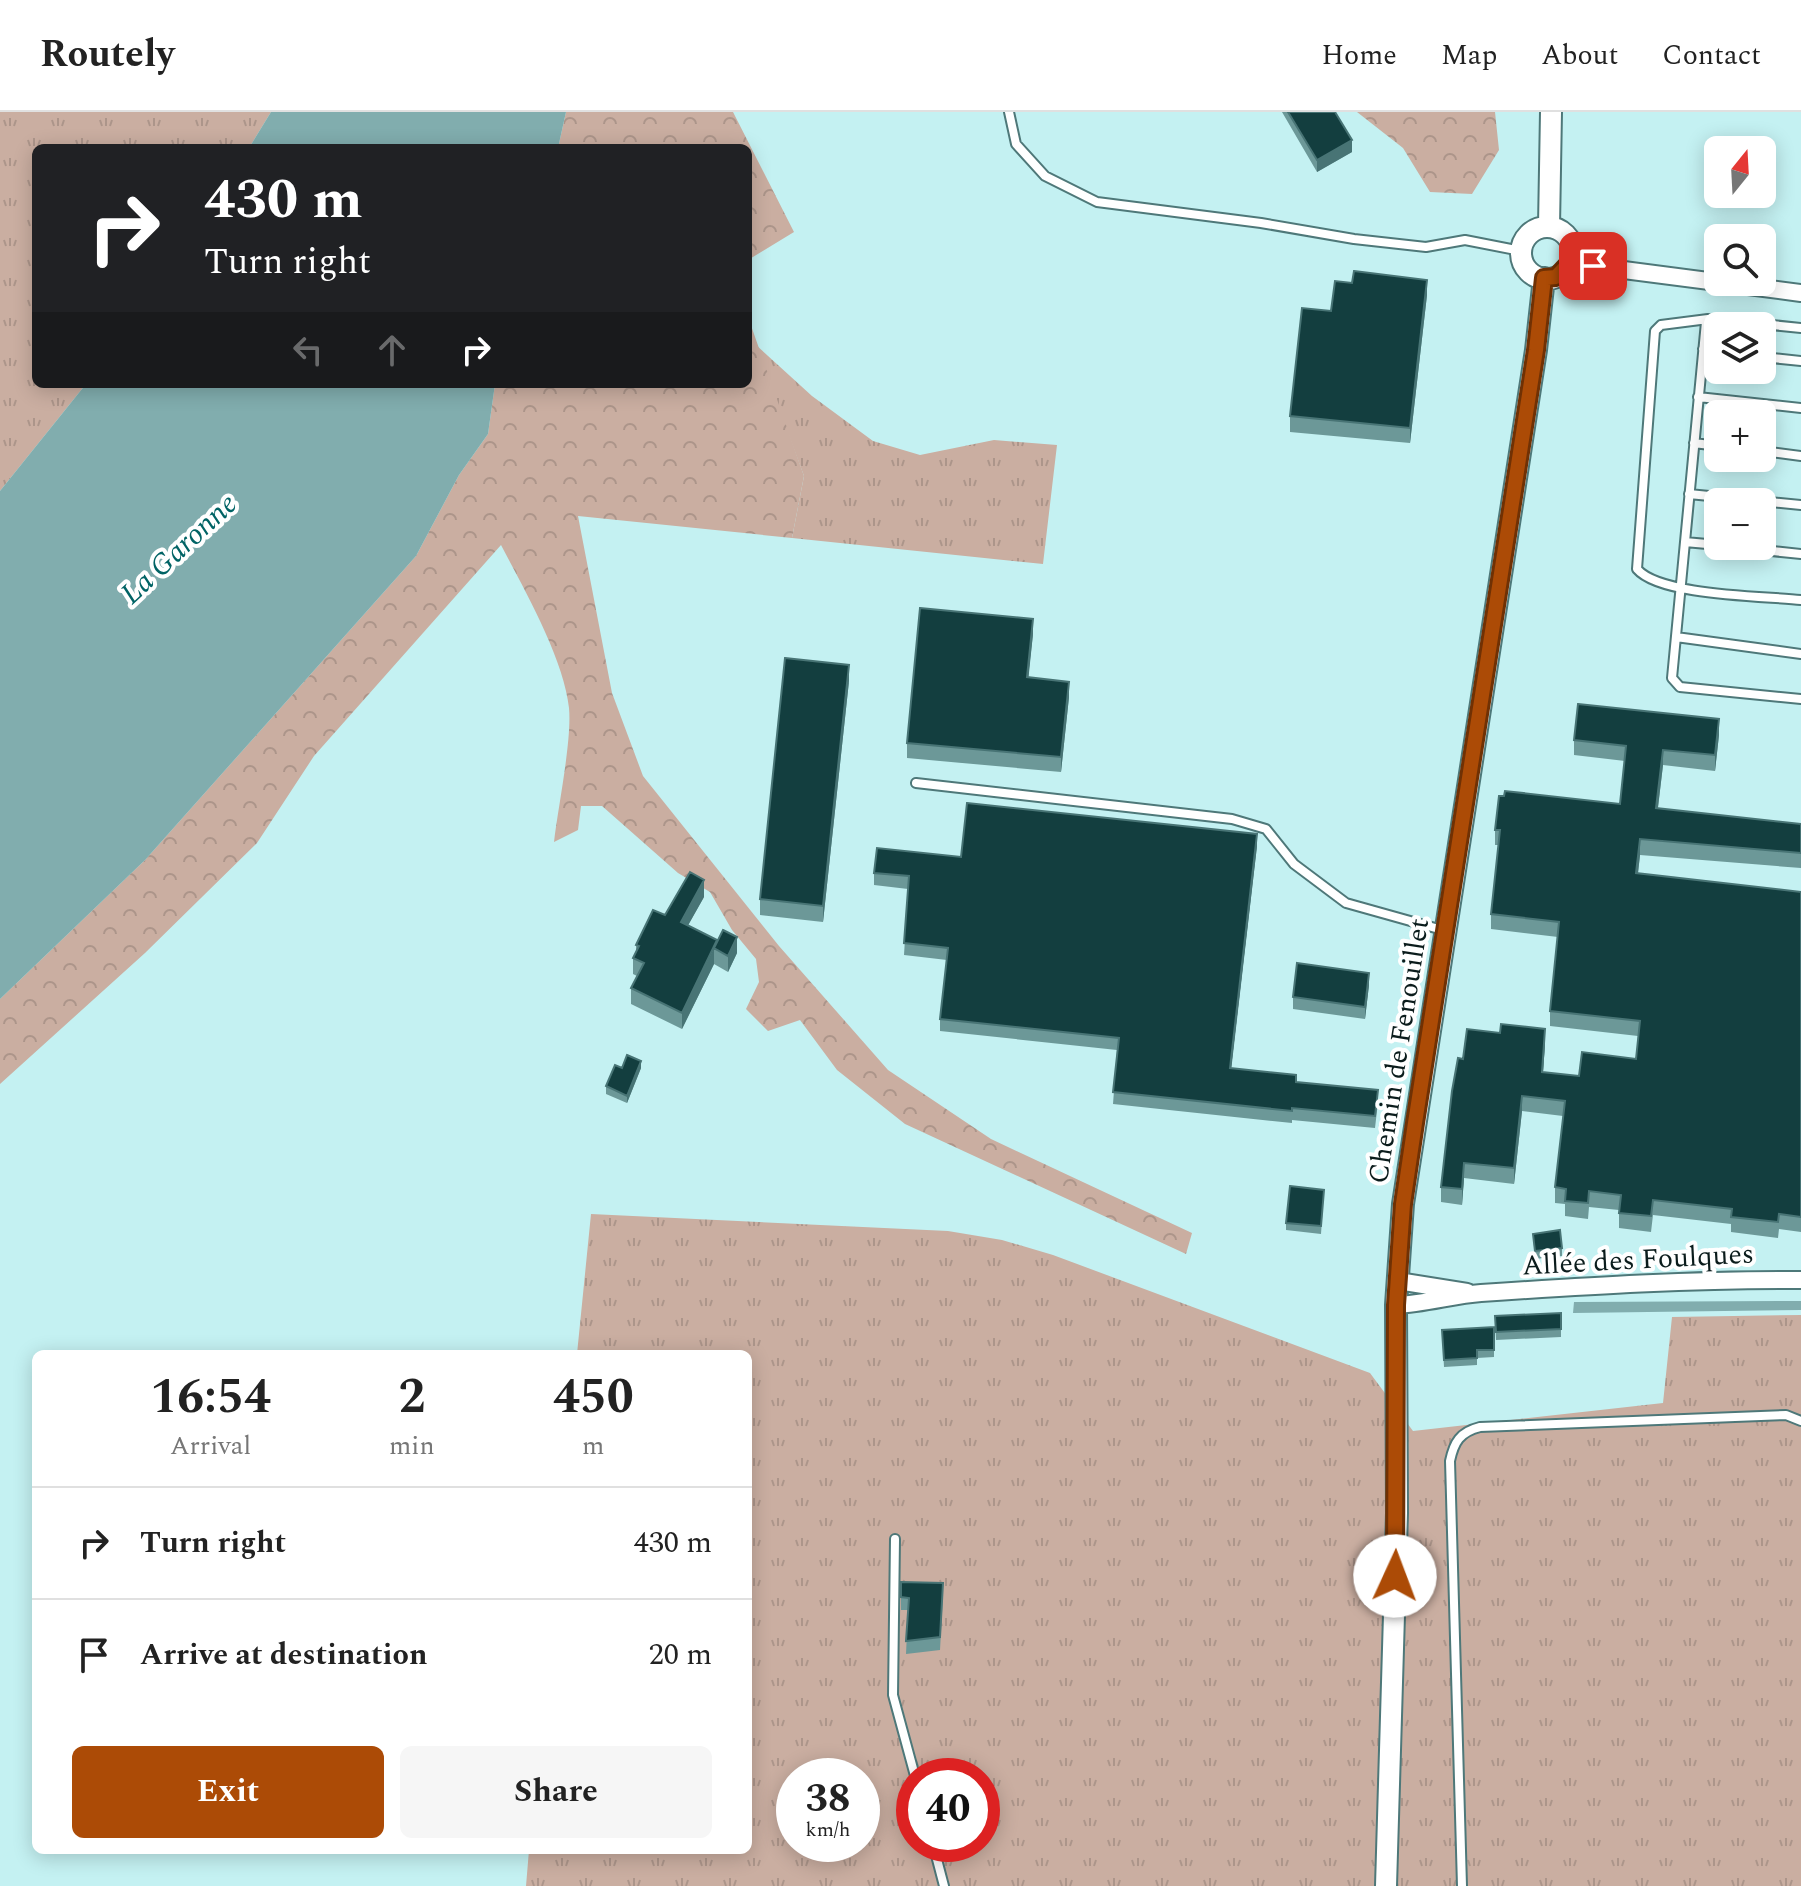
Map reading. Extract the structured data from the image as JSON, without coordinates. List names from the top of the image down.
{
  "streets": {
    "street": ["Chemin de Fenouillet", "Allée des Foulques"]
  },
  "crossings": [
    ["Chemin de Fenouillet", "Allée des Foulques"]
  ],
  "water": ["La Garonne"],
  "north": "top",
  "page": {
    "header": "Routely",
    "nav": [
      "Home",
      "Map",
      "About",
      "Contact"
    ],
    "map_buttons": ["+", "−"],
    "turn": ["430 m", "Turn right"],
    "eta": [
      "16:54",
      "Arrival",
      "2",
      "min",
      "450",
      "m"
    ],
    "list": [
      {
        "name": "Turn right",
        "value": "430 m"
      },
      {
        "name": "Arrive at destination",
        "value": "20 m"
      }
    ],
    "buttons": ["Exit", "Share"],
    "speed": "38 km/h",
    "limit": "40"
  }
}
